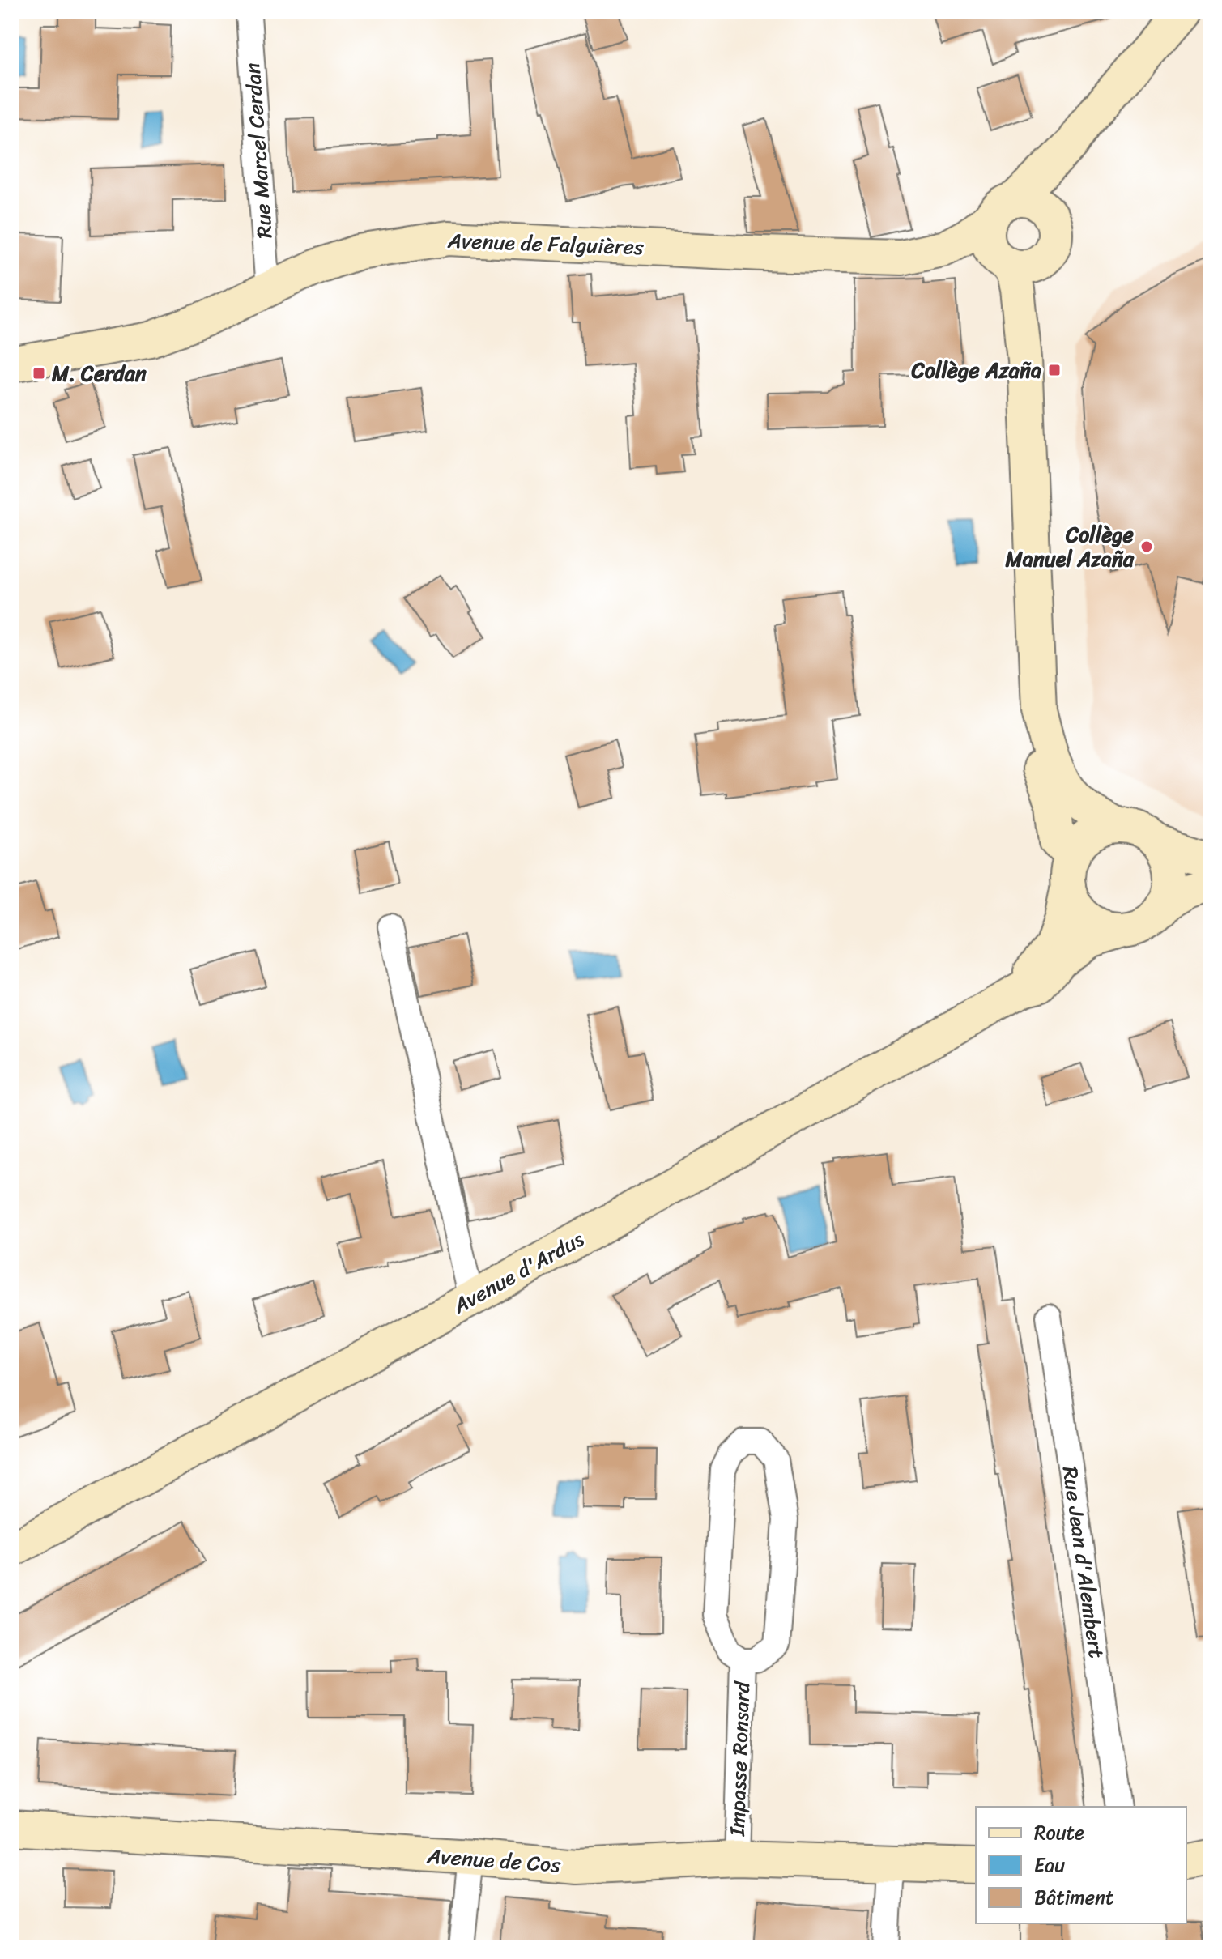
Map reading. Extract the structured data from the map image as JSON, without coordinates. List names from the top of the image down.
{
  "streets": {
    "street": [
      "Rue Marcel Cerdan",
      "Avenue de Falguières",
      "Avenue d'Ardus",
      "Rue Jean d'Alembert",
      "Impasse Ronsard",
      "Avenue de Cos"
    ]
  },
  "crossings": [
    ["Rue Marcel Cerdan", "Avenue de Falguières"],
    ["Impasse Ronsard", "Avenue de Cos"]
  ],
  "places": {
    "transit": ["Collège Azaña", "M. Cerdan"],
    "other": ["Collège Manuel Azaña"]
  },
  "legend": ["Route", "Eau", "Bâtiment"]
}
